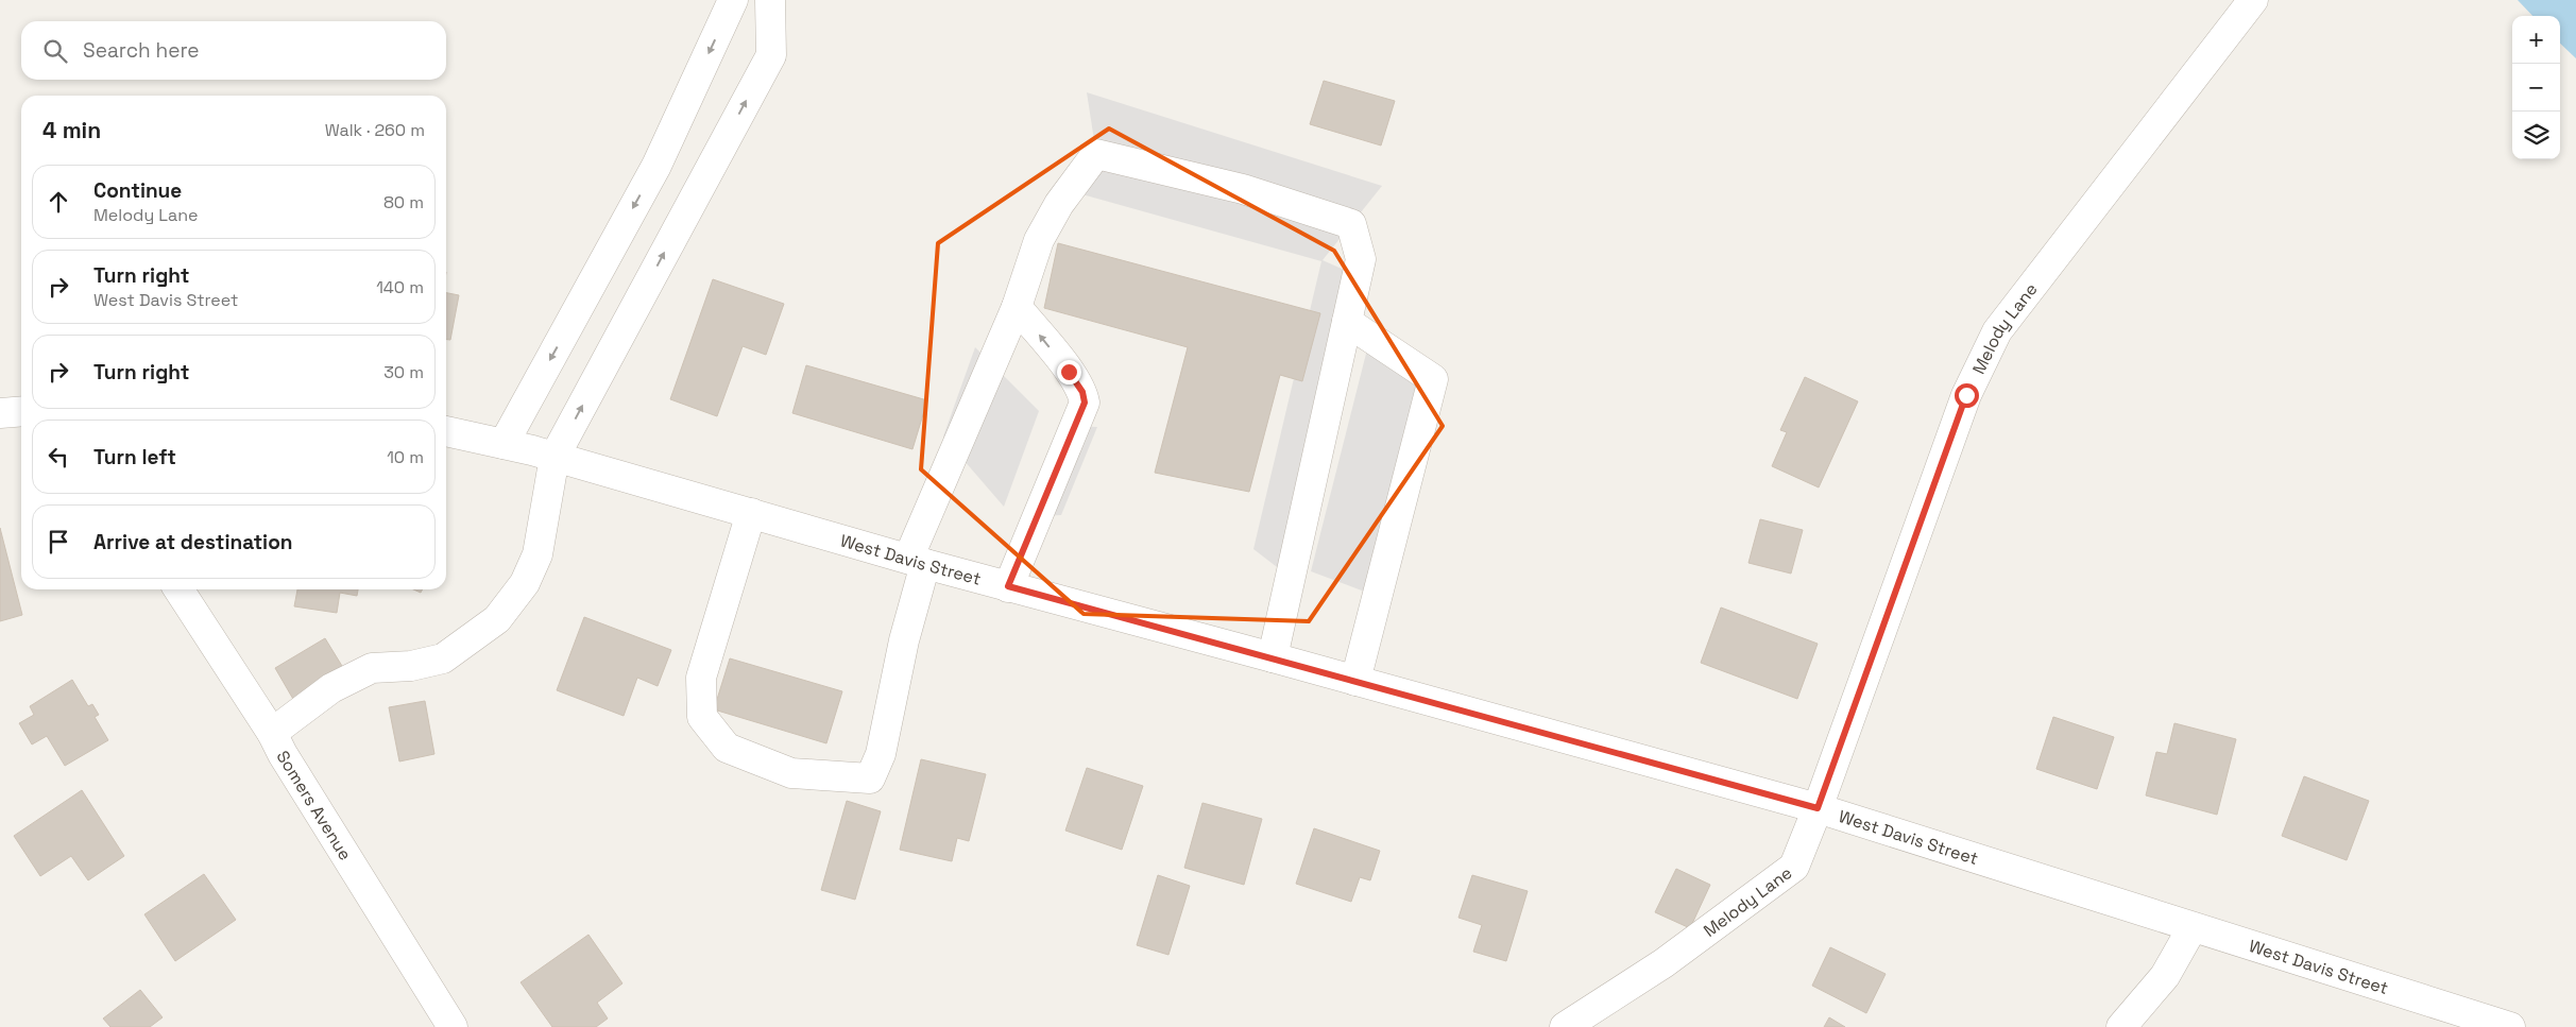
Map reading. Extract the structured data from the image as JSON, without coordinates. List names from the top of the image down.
{
  "streets": {
    "street": ["Melody Lane", "West Davis Street", "Somers Avenue"]
  },
  "crossings": [
    ["Melody Lane", "West Davis Street"]
  ],
  "page": {
    "map_buttons": ["+", "−"],
    "search": "Search here",
    "heading": ["4 min", "Walk · 260 m"],
    "list": [
      ["Continue", "Melody Lane", "80 m"],
      ["Turn right", "West Davis Street", "140 m"],
      ["Turn right", "30 m"],
      ["Turn left", "10 m"],
      "Arrive at destination"
    ]
  }
}
